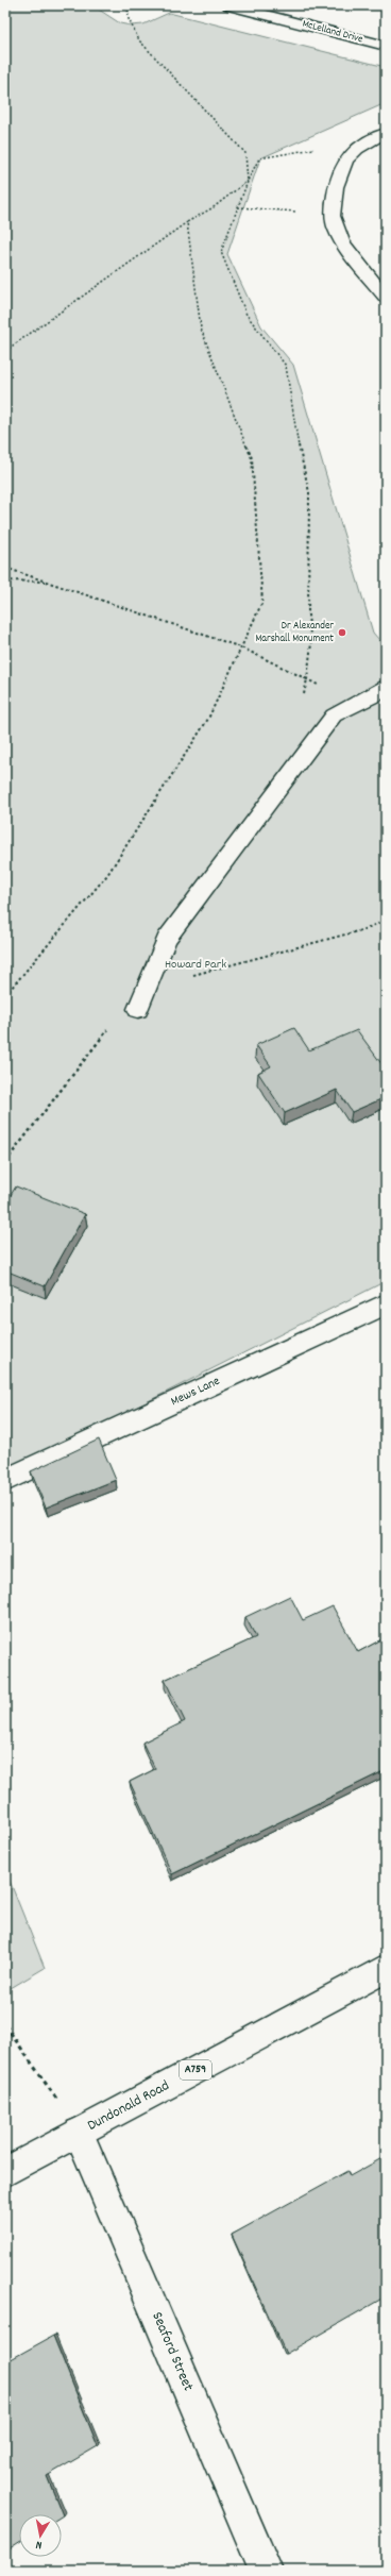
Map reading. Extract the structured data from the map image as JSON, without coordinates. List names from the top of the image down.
{
  "streets": {
    "street": [
      "McLelland Drive",
      "Mews Lane",
      "A759",
      "Dundonald Road",
      "Seaford Street"
    ]
  },
  "crossings": [
    ["Dundonald Road", "Seaford Street"]
  ],
  "parks": ["Howard Park"],
  "places": ["Dr Alexander Marshall Monument"],
  "north": "bottom"
}
